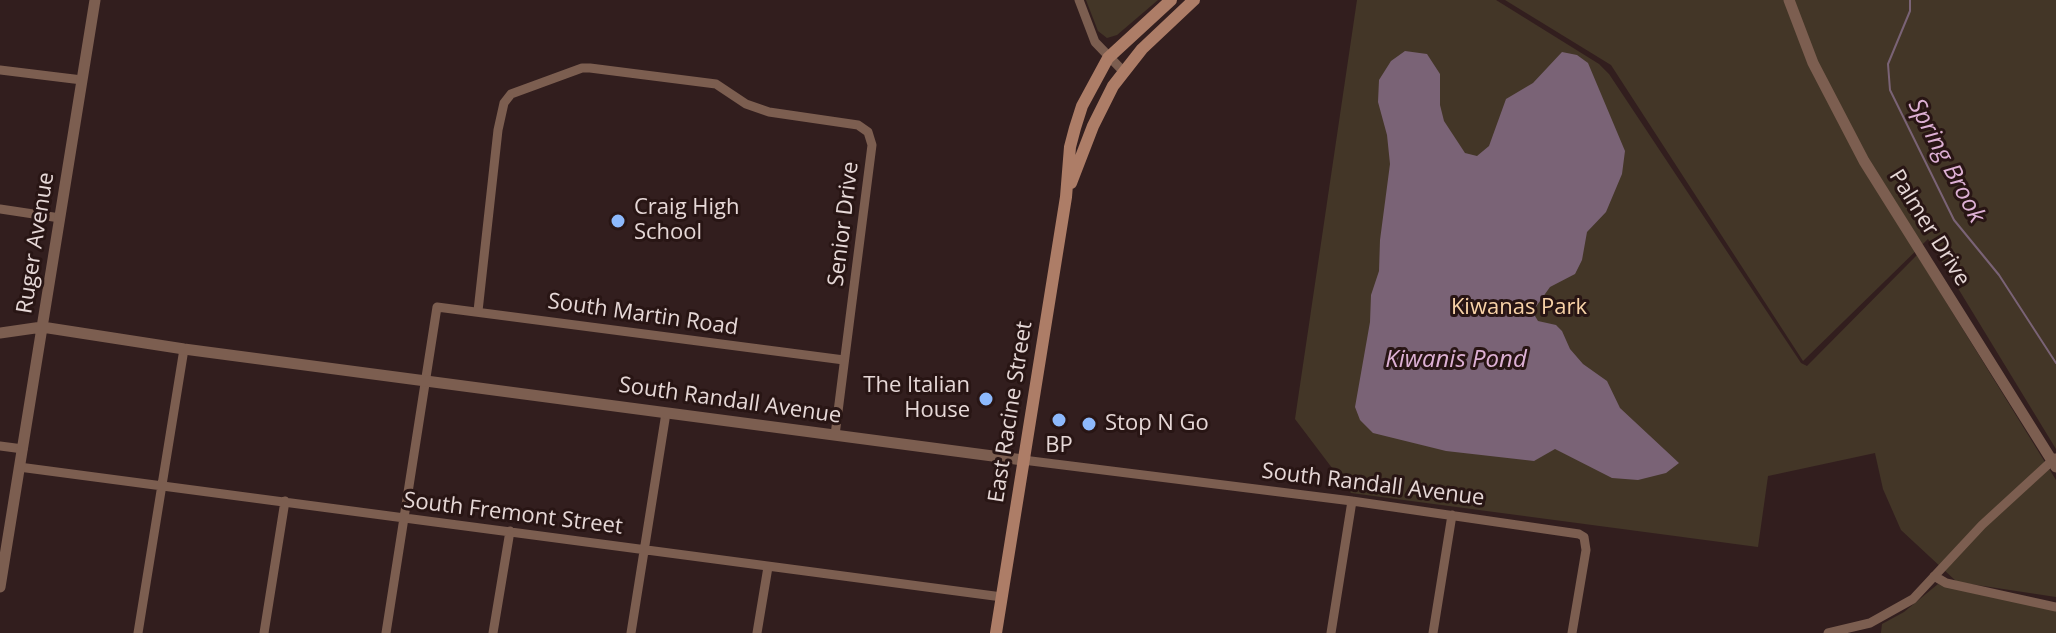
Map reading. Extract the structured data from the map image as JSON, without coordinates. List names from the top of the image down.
{
  "streets": {
    "main road": ["East Racine Street"],
    "street": [
      "Senior Drive",
      "Palmer Drive",
      "Ruger Avenue",
      "South Martin Road",
      "South Randall Avenue",
      "South Fremont Street"
    ]
  },
  "crossings": [
    ["Senior Drive", "South Martin Road"],
    ["Senior Drive", "South Randall Avenue"],
    ["Ruger Avenue", "South Randall Avenue"],
    ["Ruger Avenue", "South Fremont Street"],
    ["South Martin Road", "South Randall Avenue"],
    ["South Randall Avenue", "East Racine Street"],
    ["East Racine Street", "South Fremont Street"]
  ],
  "water": ["Spring Brook", "Kiwanis Pond"],
  "parks": ["Kiwanas Park"],
  "places": [
    "Craig High School",
    "The Italian House",
    "BP",
    "Stop N Go"
  ]
}
